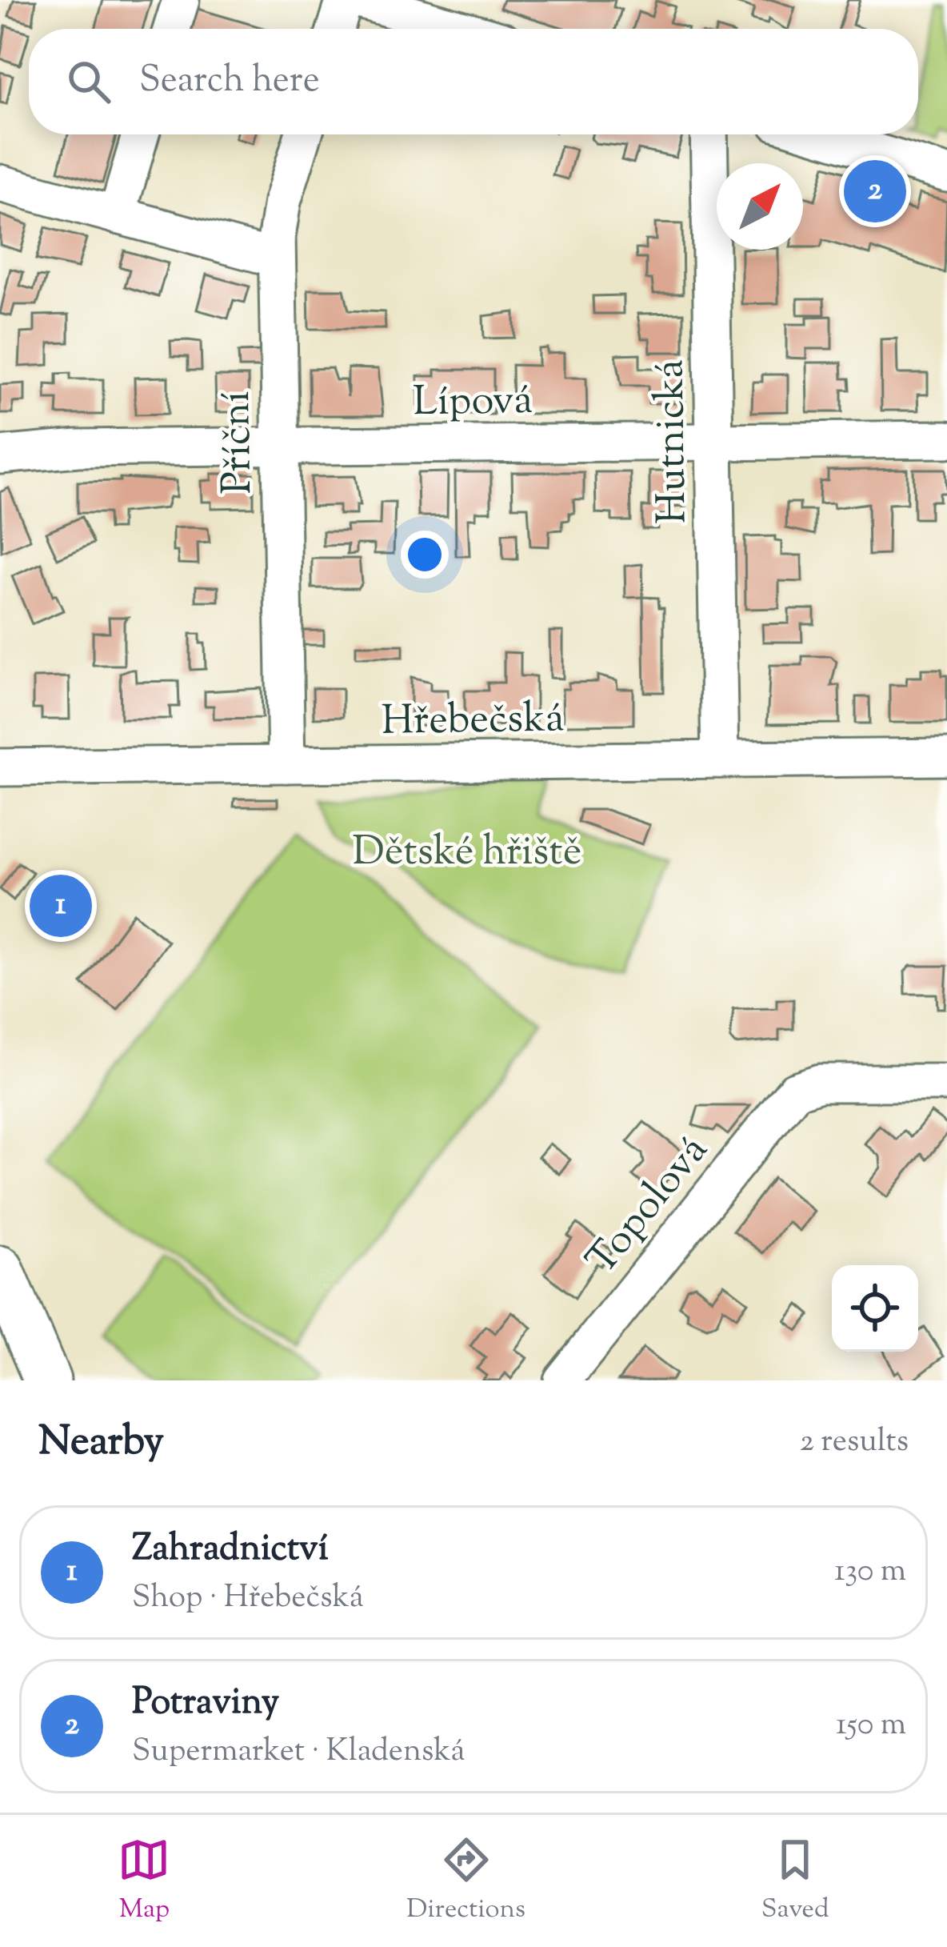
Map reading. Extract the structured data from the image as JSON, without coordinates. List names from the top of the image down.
{
  "streets": {
    "street": [
      "Lípová",
      "Hutnická",
      "Příční",
      "Hřebečská",
      "Topolová"
    ]
  },
  "crossings": [
    ["Lípová", "Hutnická"],
    ["Lípová", "Příční"],
    ["Hutnická", "Hřebečská"],
    ["Příční", "Hřebečská"]
  ],
  "parks": ["Dětské hřiště"],
  "north": "top right",
  "page": {
    "search": "Search here",
    "pins": ["2", "1"],
    "heading": ["Nearby", "2 results"],
    "list": [
      {
        "mark": "1",
        "name": "Zahradnictví",
        "note": "Shop · Hřebečská",
        "value": "130 m"
      },
      {
        "mark": "2",
        "name": "Potraviny",
        "note": "Supermarket · Kladenská",
        "value": "150 m"
      }
    ],
    "nav": ["Map", "Directions", "Saved"]
  }
}
